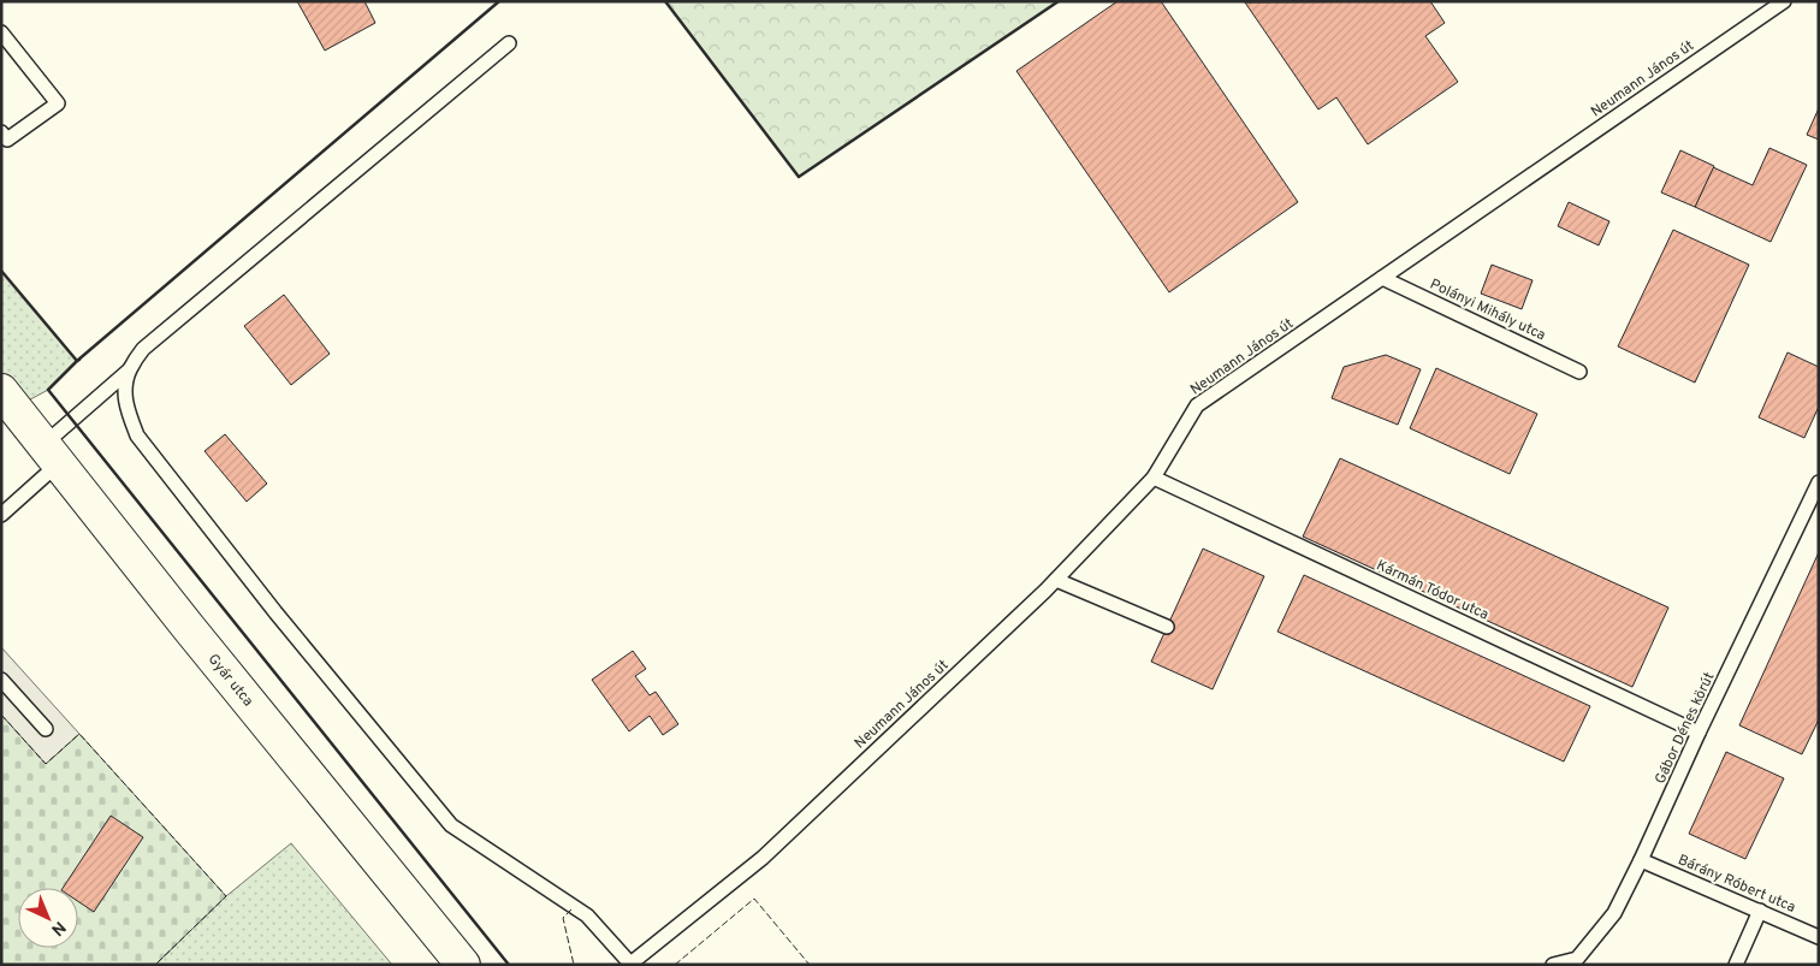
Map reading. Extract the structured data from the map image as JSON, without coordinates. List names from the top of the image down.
{
  "streets": {
    "main road": ["Gyár utca"],
    "lane": [
      "Neumann János út",
      "Polányi Mihály utca",
      "Kármán Tódor utca",
      "Gábor Dénes körút",
      "Bárány Róbert utca"
    ]
  },
  "crossings": [
    ["Neumann János út", "Polányi Mihály utca"],
    ["Neumann János út", "Kármán Tódor utca"],
    ["Kármán Tódor utca", "Gábor Dénes körút"],
    ["Gábor Dénes körút", "Bárány Róbert utca"]
  ],
  "north": "bottom right"
}
